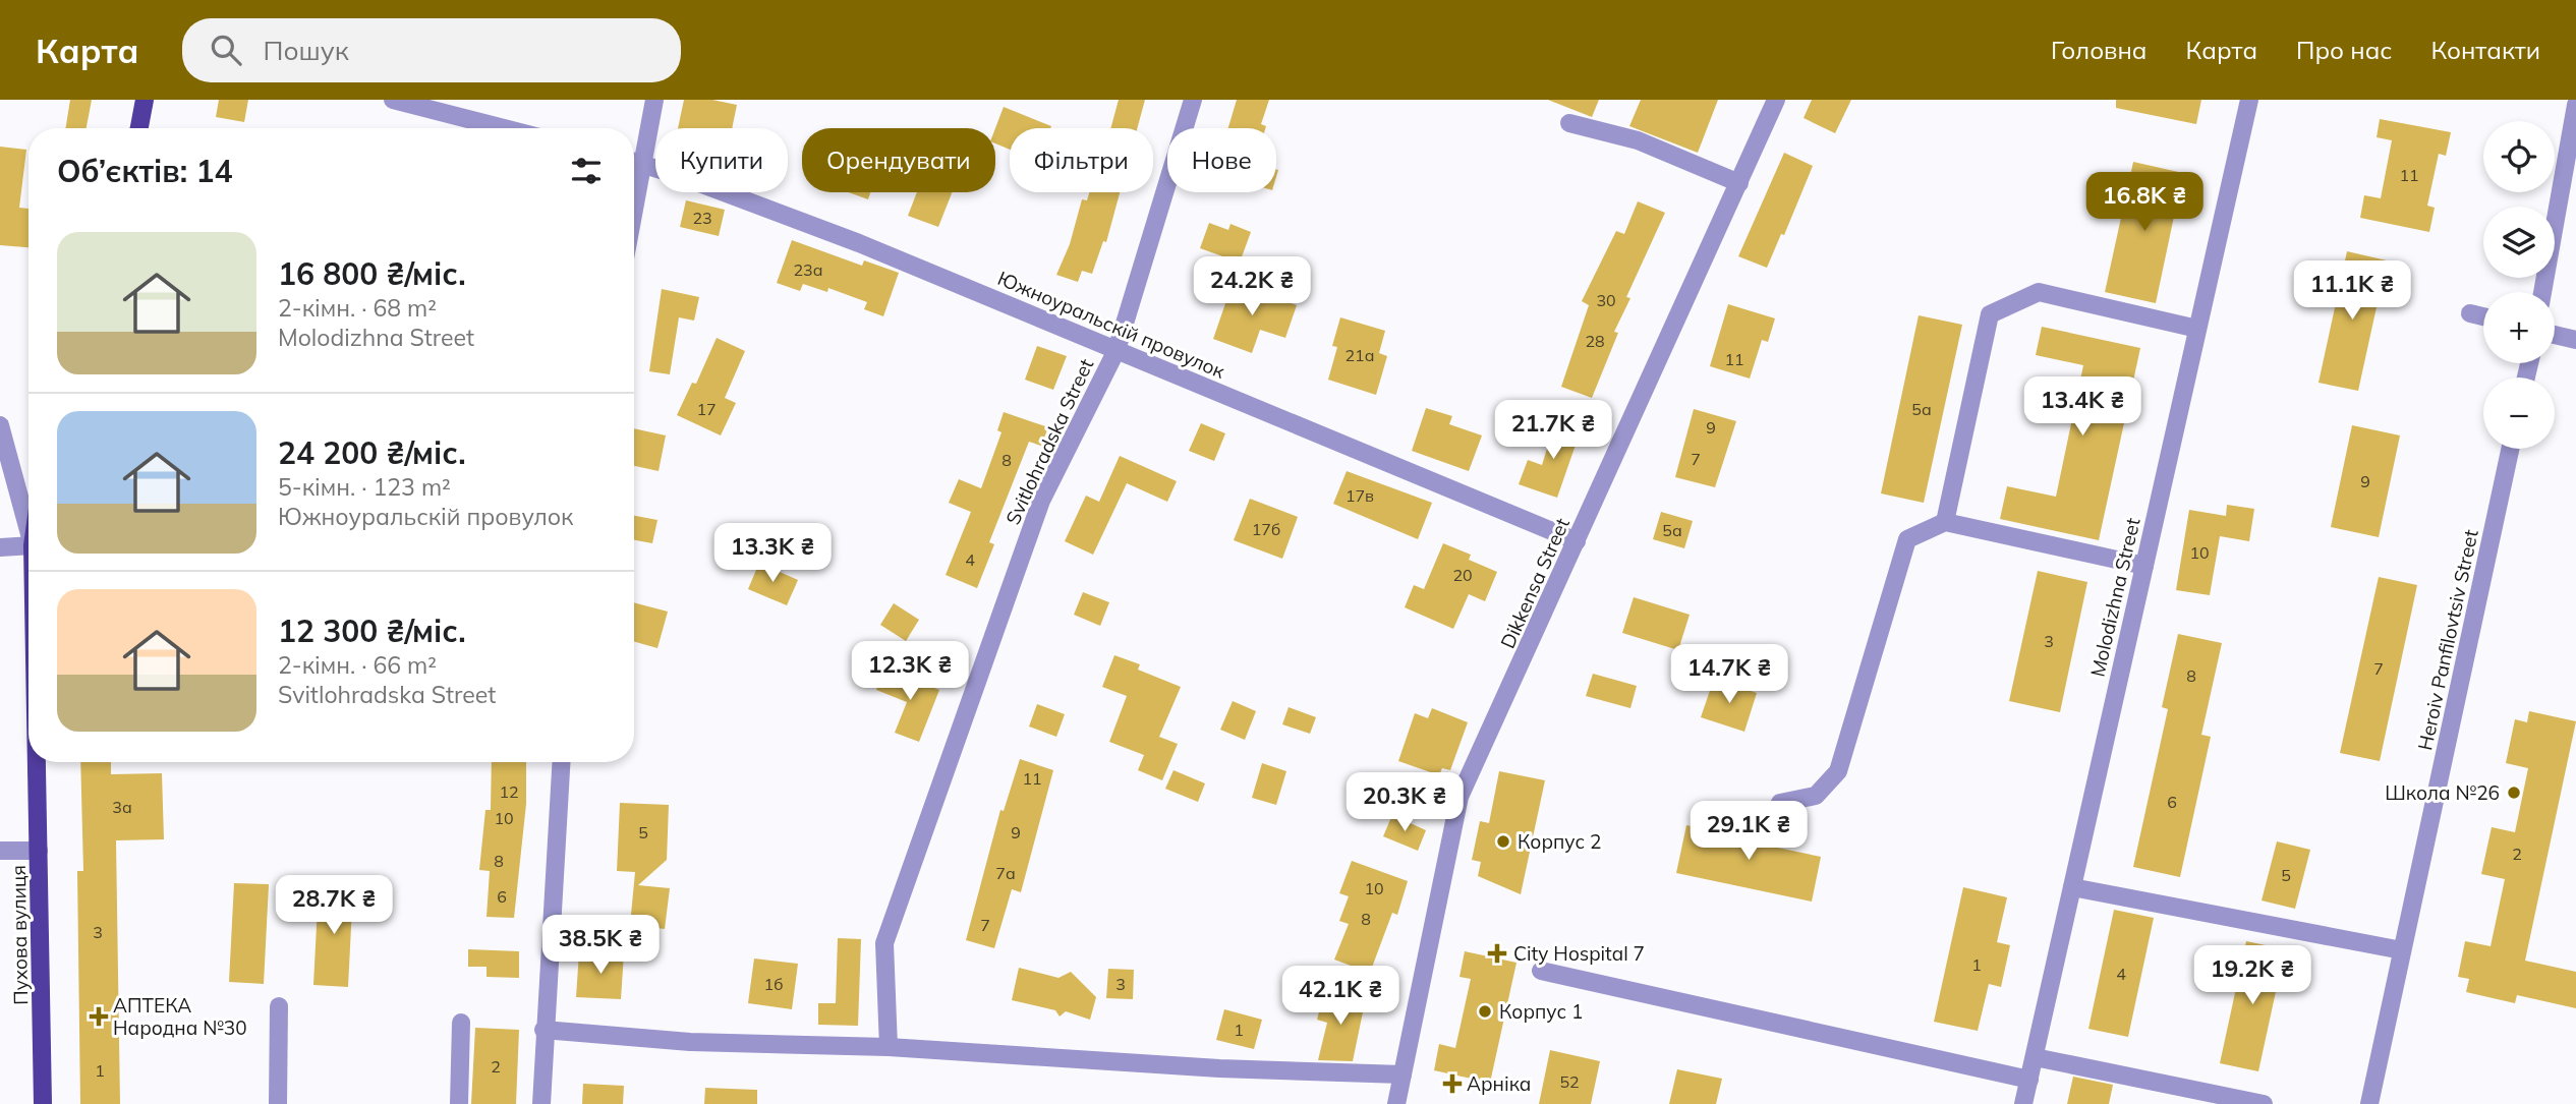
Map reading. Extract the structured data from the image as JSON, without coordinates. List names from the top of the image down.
{
  "streets": {
    "main road": ["Пухова вулиця"],
    "street": [
      "Южноуральскій провулок",
      "Svitlohradska Street",
      "Dikkensa Street",
      "Molodizhna Street",
      "Heroiv Panfilovtsiv Street"
    ]
  },
  "crossings": [
    ["Южноуральскій провулок", "Svitlohradska Street"],
    ["Южноуральскій провулок", "Dikkensa Street"]
  ],
  "places": {
    "other": ["Школа №26", "Корпус 2", "Корпус 1"],
    "health": ["City Hospital 7", "АПТЕКА Народна №30", "Арніка"]
  },
  "house_numbers": [
    "11",
    "23",
    "23а",
    "30",
    "28",
    "21а",
    "11",
    "17",
    "5а",
    "9",
    "7",
    "8",
    "9",
    "17в",
    "17б",
    "5а",
    "10",
    "4",
    "20",
    "3",
    "7",
    "8",
    "11",
    "12",
    "6",
    "3а",
    "10",
    "5",
    "9",
    "2",
    "8",
    "7а",
    "5",
    "10",
    "6",
    "8",
    "7",
    "3",
    "1",
    "4",
    "1б",
    "3",
    "1",
    "2",
    "1",
    "52"
  ],
  "page": {
    "header": "Карта",
    "search": "Пошук",
    "nav": [
      "Головна",
      "Карта",
      "Про нас",
      "Контакти"
    ],
    "map_buttons": ["+", "−"],
    "chip": [
      "Купити",
      "Орендувати",
      "Фільтри",
      "Нове"
    ],
    "heading": "Об’єктів: 14",
    "price": [
      "16.8K ₴",
      "24.2K ₴",
      "11.1K ₴",
      "13.4K ₴",
      "21.7K ₴",
      "13.3K ₴",
      "12.3K ₴",
      "14.7K ₴",
      "20.3K ₴",
      "29.1K ₴",
      "28.7K ₴",
      "38.5K ₴",
      "19.2K ₴",
      "42.1K ₴"
    ],
    "list": [
      {
        "name": "16 800 ₴/міс.",
        "note": "2-кімн. · 68 m² · Molodizhna Street"
      },
      {
        "name": "24 200 ₴/міс.",
        "note": "5-кімн. · 123 m² · Южноуральскій провулок"
      },
      {
        "name": "12 300 ₴/міс.",
        "note": "2-кімн. · 66 m² · Svitlohradska Street"
      }
    ]
  }
}
